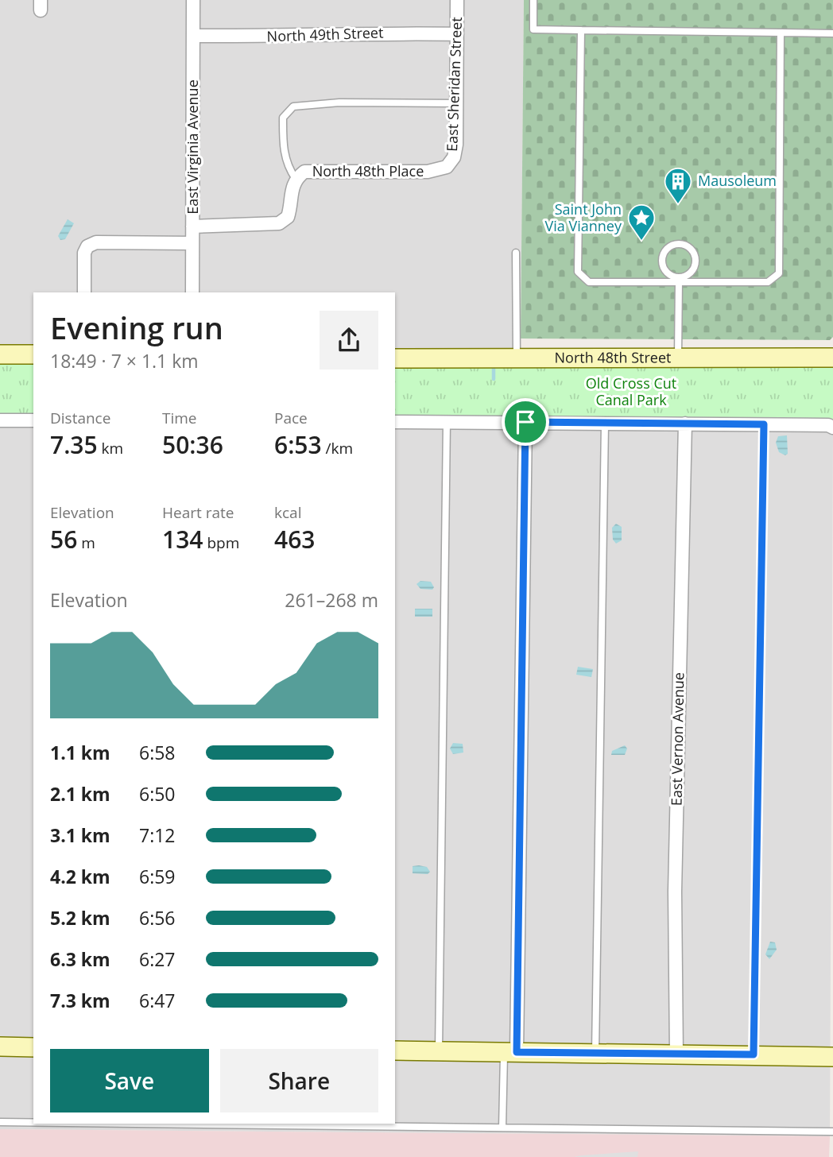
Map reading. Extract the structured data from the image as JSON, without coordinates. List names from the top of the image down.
{
  "streets": {
    "street": [
      "North 49th Street",
      "East Sheridan Street",
      "East Virginia Avenue",
      "North 48th Place",
      "North 48th Street",
      "East Vernon Avenue"
    ]
  },
  "crossings": [
    ["North 49th Street", "East Sheridan Street"],
    ["North 49th Street", "East Virginia Avenue"],
    ["East Sheridan Street", "North 48th Place"],
    ["East Virginia Avenue", "North 48th Place"]
  ],
  "parks": ["Old Cross Cut Canal Park"],
  "places": {
    "building": ["Mausoleum"],
    "place": ["Saint John Via Vianney"]
  },
  "page": {
    "heading": ["Evening run", "18:49 · 7 × 1.1 km"],
    "stats": [
      ["Distance", "7.35 km"],
      ["Time", "50:36"],
      ["Pace", "6:53 /km"],
      ["Elevation", "56 m"],
      ["Heart rate", "134 bpm"],
      ["kcal", "463"]
    ],
    "chart": ["Elevation", "261–268 m"],
    "list": [
      {
        "name": "1.1 km",
        "note": "6:58"
      },
      {
        "name": "2.1 km",
        "note": "6:50"
      },
      {
        "name": "3.1 km",
        "note": "7:12"
      },
      {
        "name": "4.2 km",
        "note": "6:59"
      },
      {
        "name": "5.2 km",
        "note": "6:56"
      },
      {
        "name": "6.3 km",
        "note": "6:27"
      },
      {
        "name": "7.3 km",
        "note": "6:47"
      }
    ],
    "buttons": ["Save", "Share"]
  }
}
